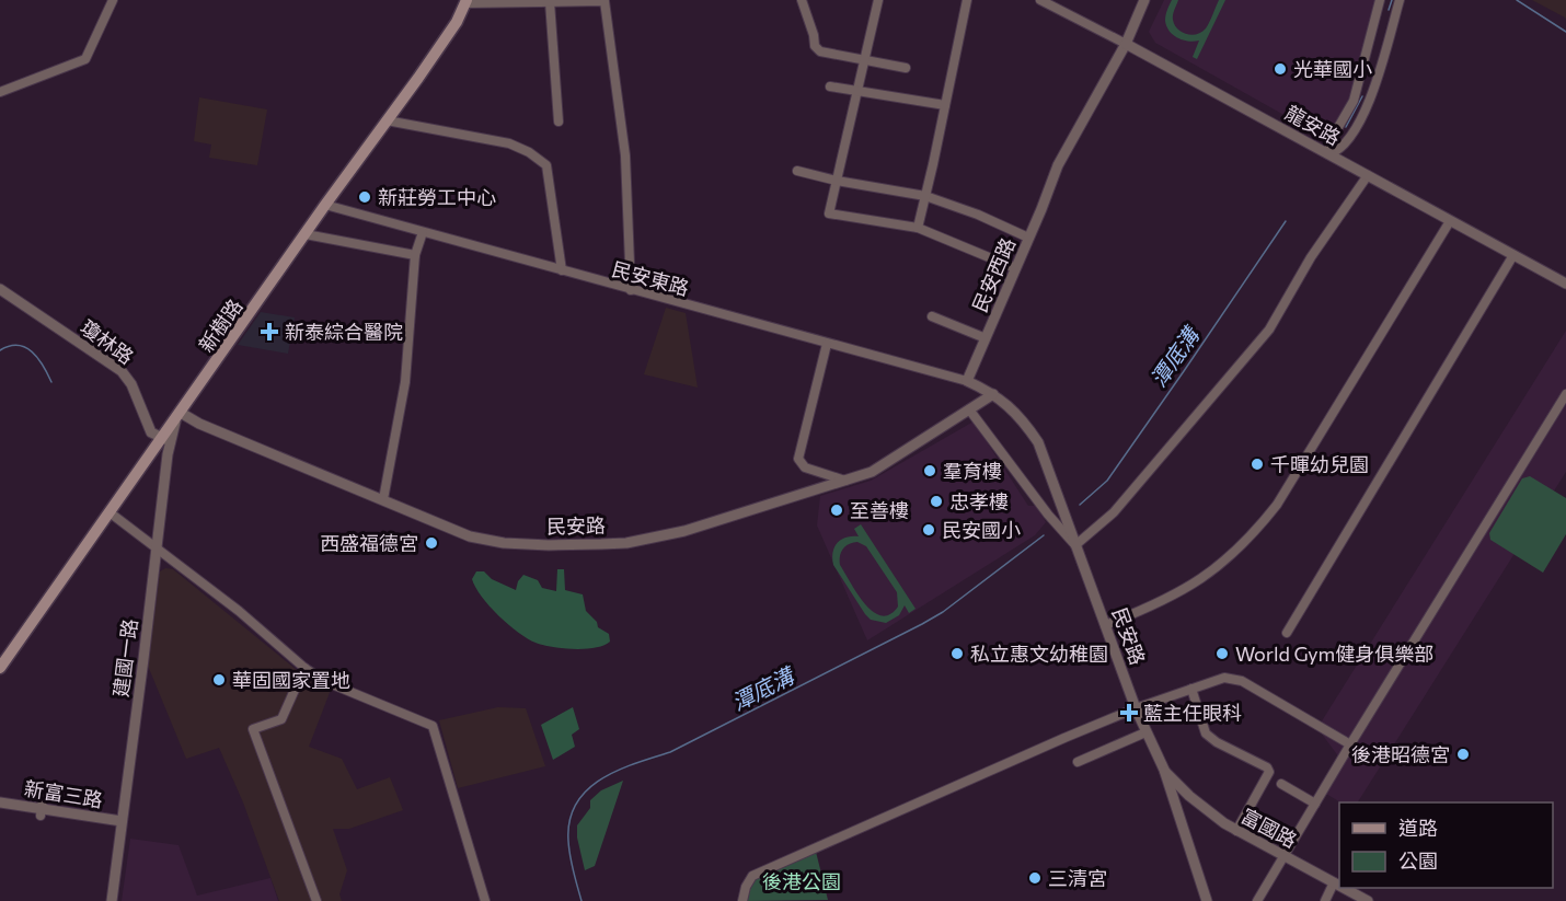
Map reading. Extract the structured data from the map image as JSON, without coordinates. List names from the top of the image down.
{
  "streets": {
    "main road": ["新樹路"],
    "street": [
      "龍安路",
      "民安西路",
      "民安東路",
      "瓊林路",
      "民安路",
      "建國一路",
      "新富三路",
      "富國路"
    ]
  },
  "crossings": [
    ["龍安路", "民安西路"],
    ["民安西路", "民安東路"],
    ["民安東路", "新樹路"],
    ["新樹路", "瓊林路"],
    ["新樹路", "民安路"],
    ["新樹路", "建國一路"],
    ["瓊林路", "建國一路"],
    ["民安路", "富國路"],
    ["建國一路", "新富三路"]
  ],
  "water": ["潭底溝"],
  "parks": ["後港公園"],
  "places": {
    "other": [
      "光華國小",
      "新莊勞工中心",
      "千暉幼兒園",
      "羣育樓",
      "忠孝樓",
      "至善樓",
      "民安國小",
      "西盛福德宮",
      "私立惠文幼稚園",
      "World Gym健身俱樂部",
      "華固國家置地",
      "後港昭德宮",
      "三清宮"
    ],
    "health": ["新泰綜合醫院", "藍主任眼科"]
  },
  "legend": ["道路", "公園"]
}
